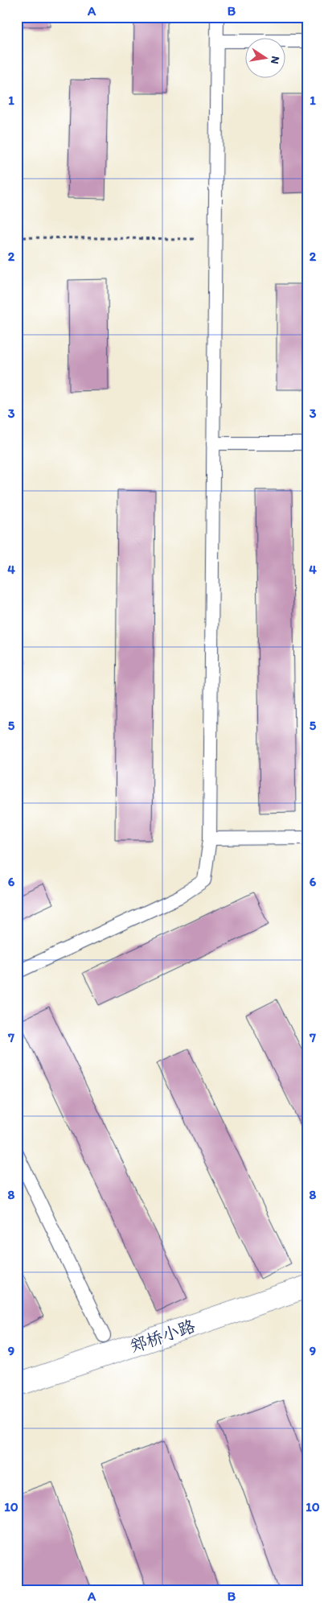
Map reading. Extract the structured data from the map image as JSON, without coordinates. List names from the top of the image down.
{
  "streets": {
    "street": ["郑桥小路"]
  },
  "north": "right",
  "grid": {
    "columns": ["A", "B"],
    "rows": [
      "1",
      "2",
      "3",
      "4",
      "5",
      "6",
      "7",
      "8",
      "9",
      "10"
    ]
  }
}
